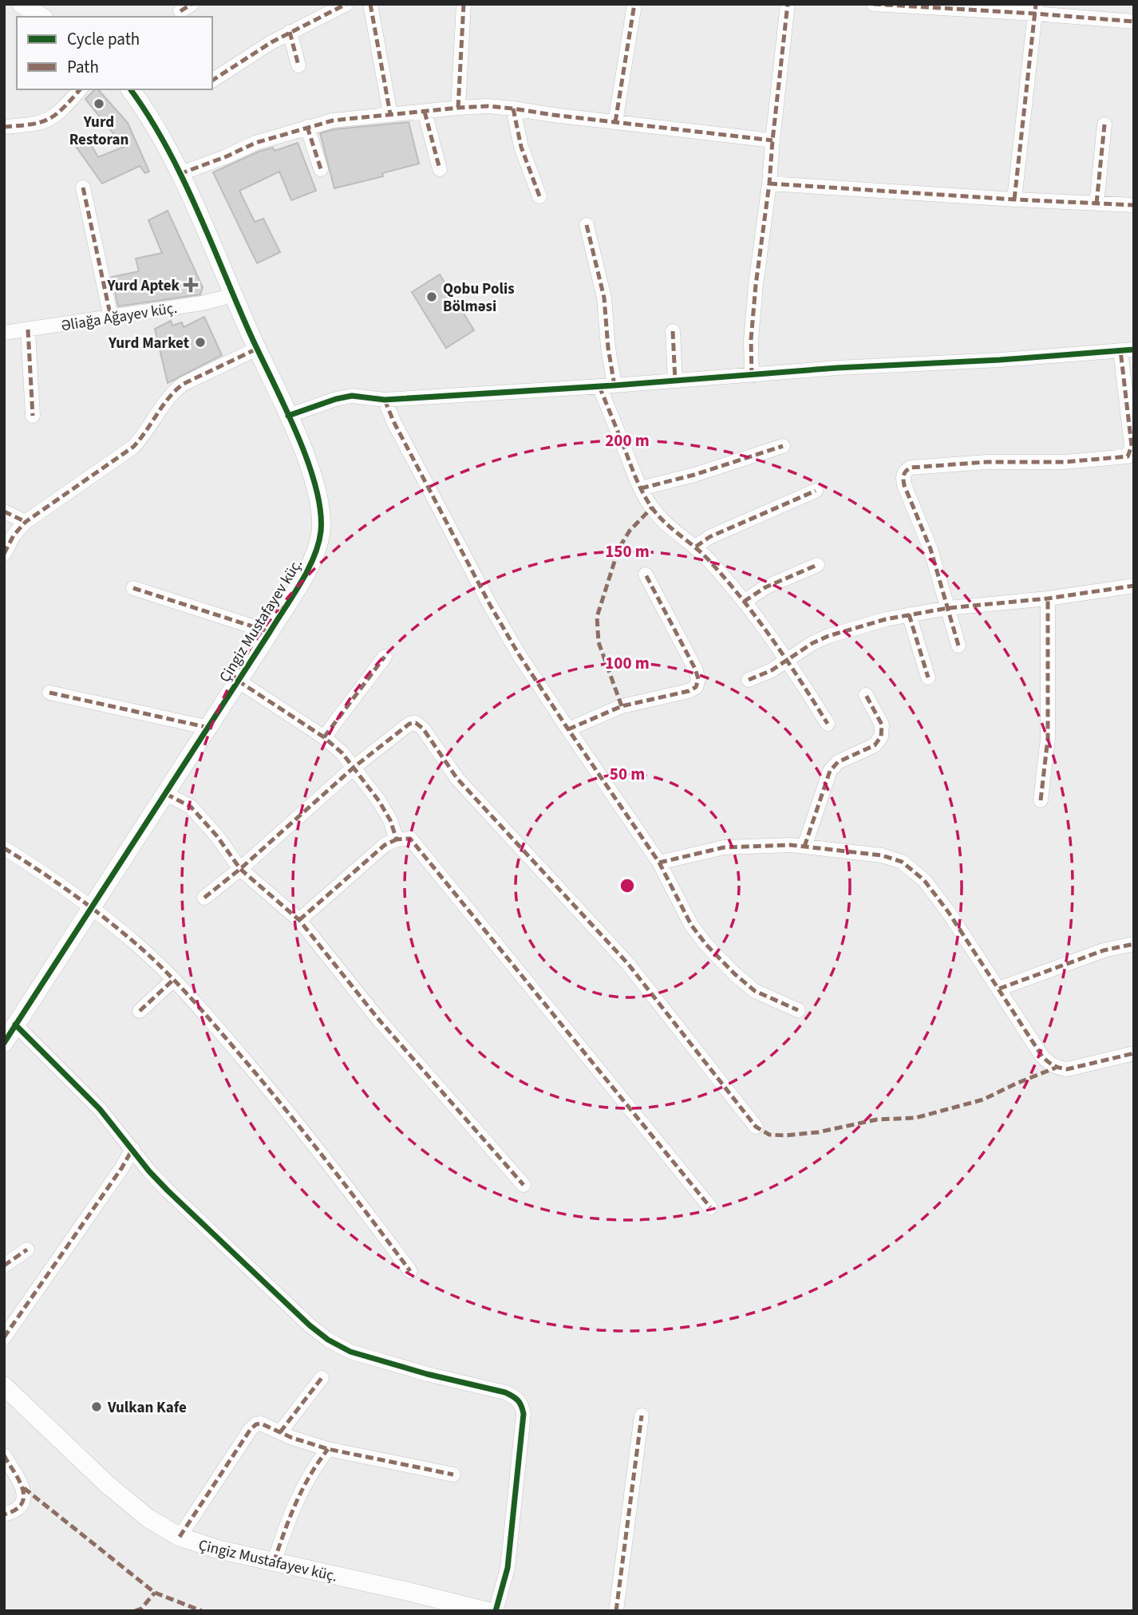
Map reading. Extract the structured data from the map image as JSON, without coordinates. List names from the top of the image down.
{
  "streets": {
    "street": ["Əliağa Ağayev küç.", "Çingiz Mustafayev küç."]
  },
  "crossings": [
    ["Əliağa Ağayev küç.", "Çingiz Mustafayev küç."]
  ],
  "places": {
    "other": [
      "Yurd Restoran",
      "Qobu Polis Bölməsi",
      "Yurd Market",
      "Vulkan Kafe"
    ],
    "health": ["Yurd Aptek"]
  },
  "legend": ["Cycle path", "Path"],
  "rings": [
    "200 m",
    "150 m",
    "100 m",
    "50 m"
  ]
}
